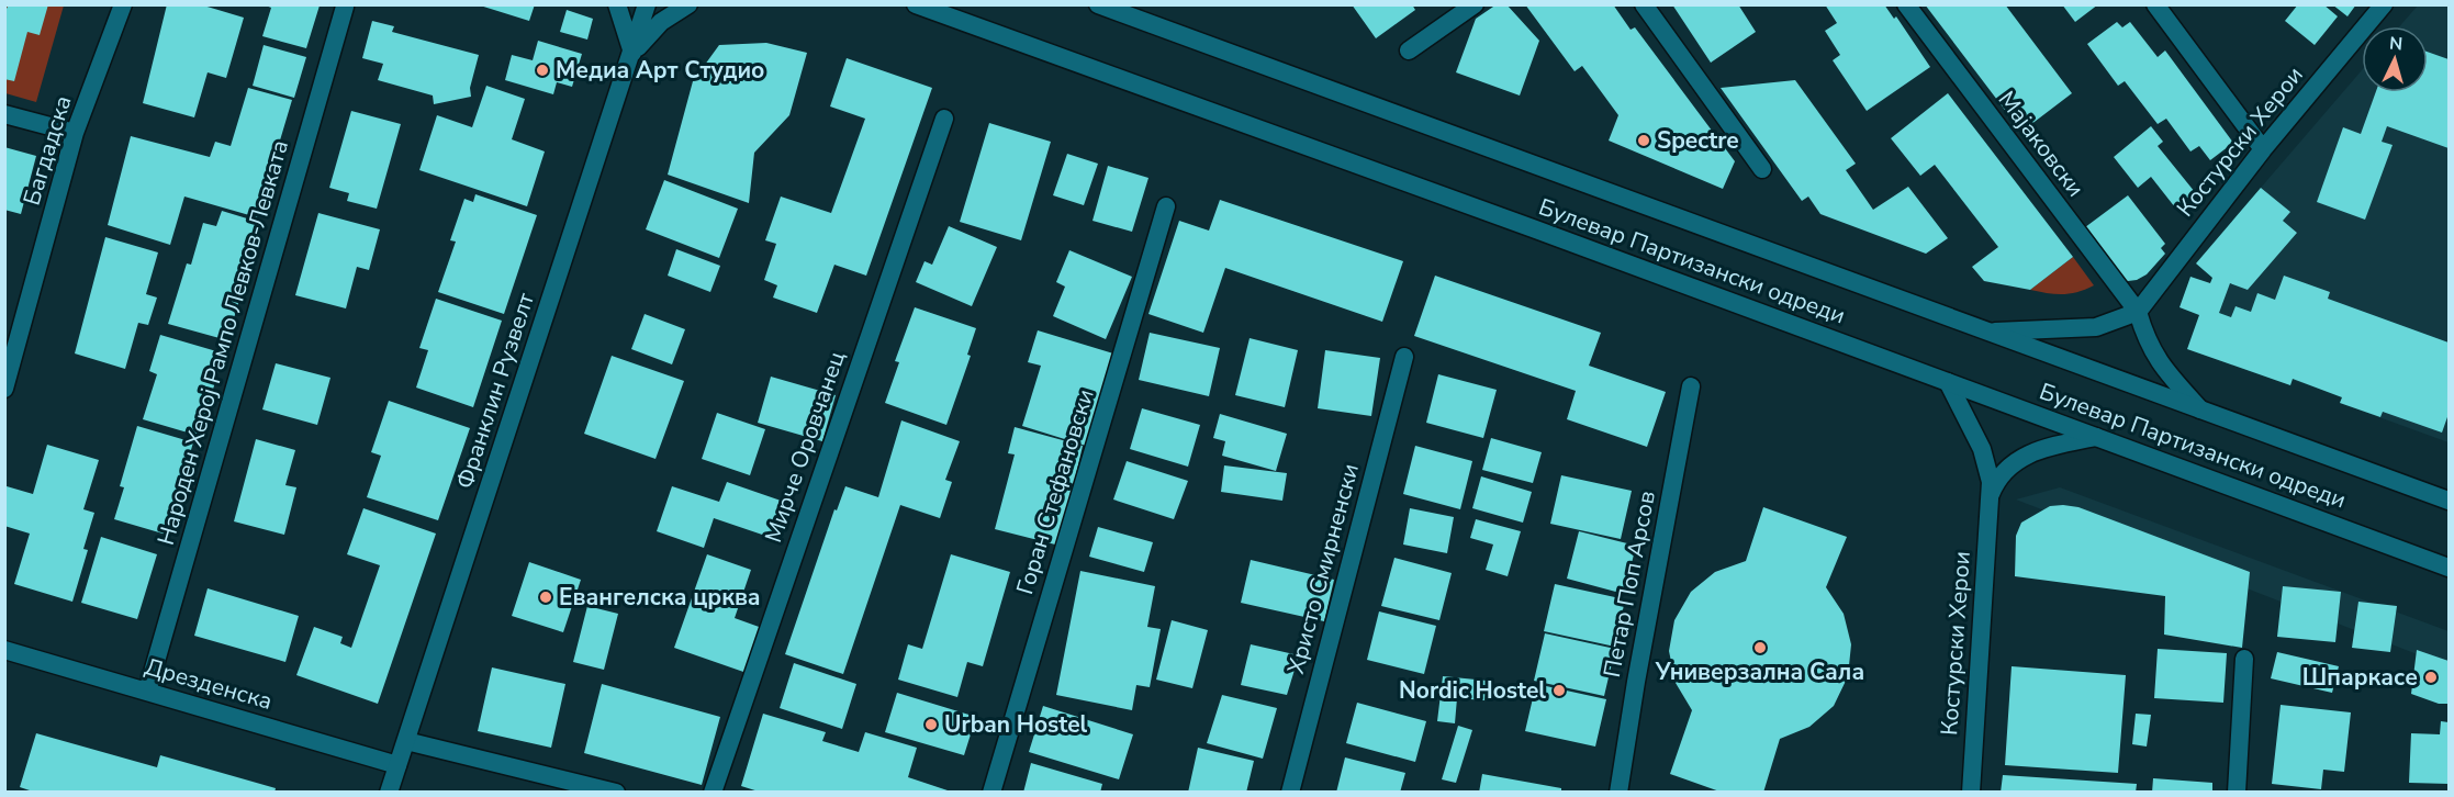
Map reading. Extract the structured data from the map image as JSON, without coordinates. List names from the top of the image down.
{
  "streets": {
    "street": [
      "Костурски Херои",
      "Мајаковски",
      "Багдадска",
      "Булевар Партизански одреди",
      "Народен Херој Рампо Левков-Левката",
      "Франклин Рузвелт",
      "Мирче Оровчанец",
      "Горан Стефановски",
      "Христо Смирненски",
      "Петар Поп Арсов",
      "Дрезденска"
    ]
  },
  "crossings": [
    ["Костурски Херои", "Мајаковски"],
    ["Костурски Херои", "Булевар Партизански одреди"],
    ["Народен Херој Рампо Левков-Левката", "Дрезденска"],
    ["Франклин Рузвелт", "Дрезденска"]
  ],
  "places": [
    "Медиа Арт Студио",
    "Spectre",
    "Евангелска црква",
    "Универзална Сала",
    "Шпаркасе",
    "Nordic Hostel",
    "Urban Hostel"
  ],
  "north": "top"
}
